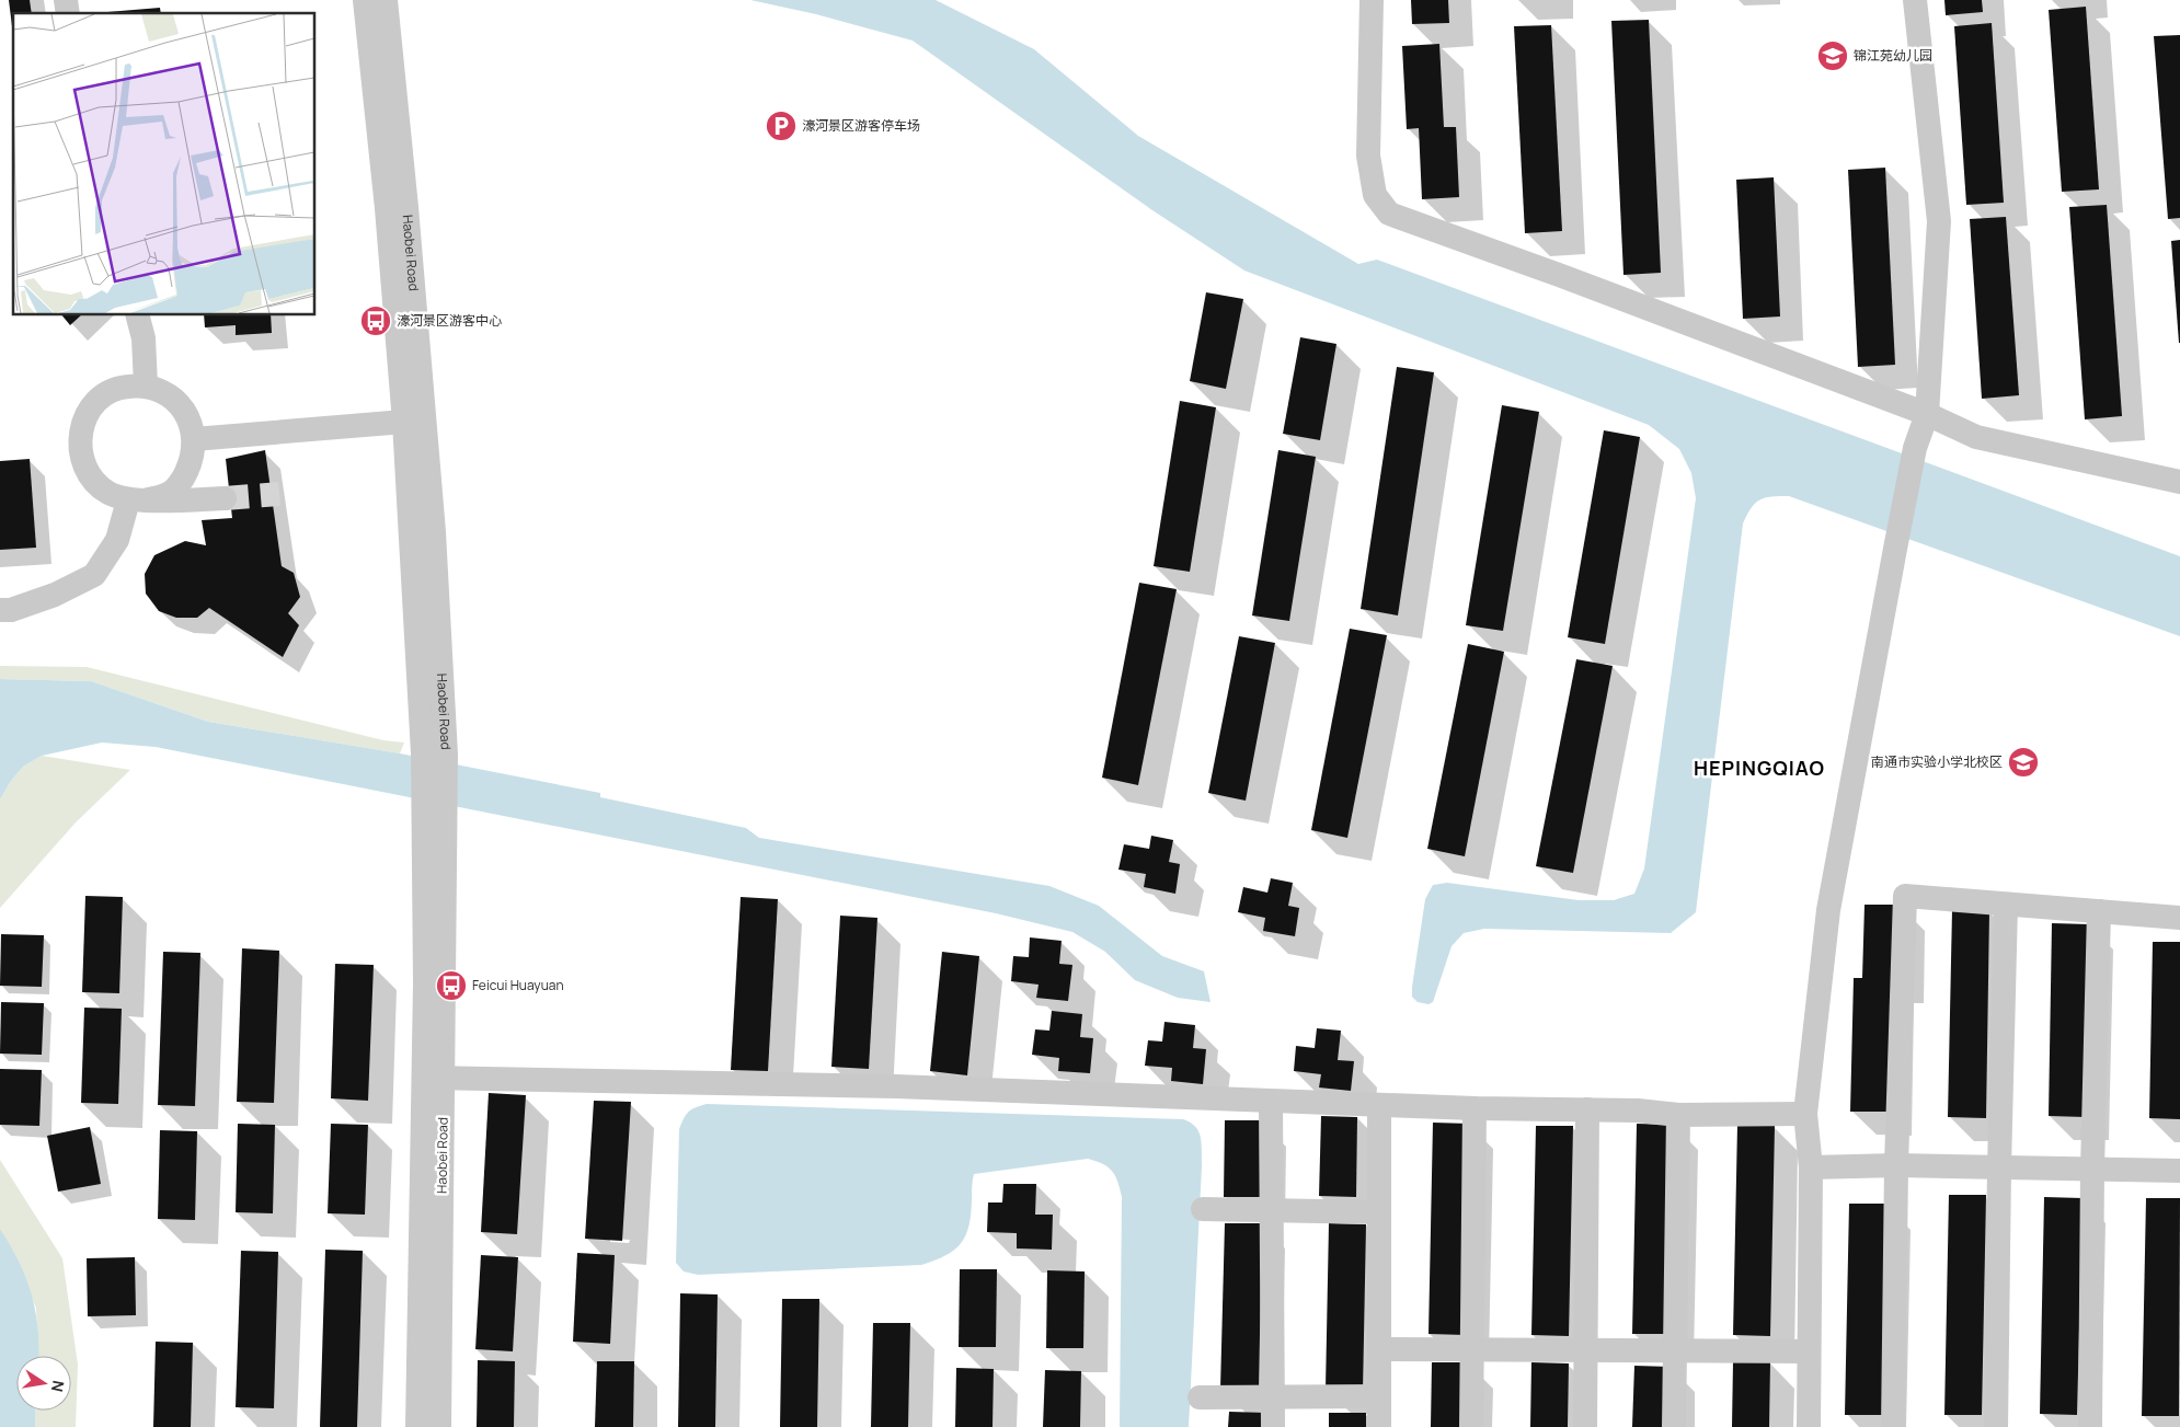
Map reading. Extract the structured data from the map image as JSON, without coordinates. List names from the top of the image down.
{
  "streets": {
    "street": ["Haobei Road"]
  },
  "districts": ["HEPINGQIAO"],
  "places": {
    "school or university": ["锦江苑幼儿园", "南通市实验小学北校区"],
    "parking": ["濠河景区游客停车场"],
    "bus stop": ["濠河景区游客中心", "Feicui Huayuan"]
  },
  "north": "right"
}
